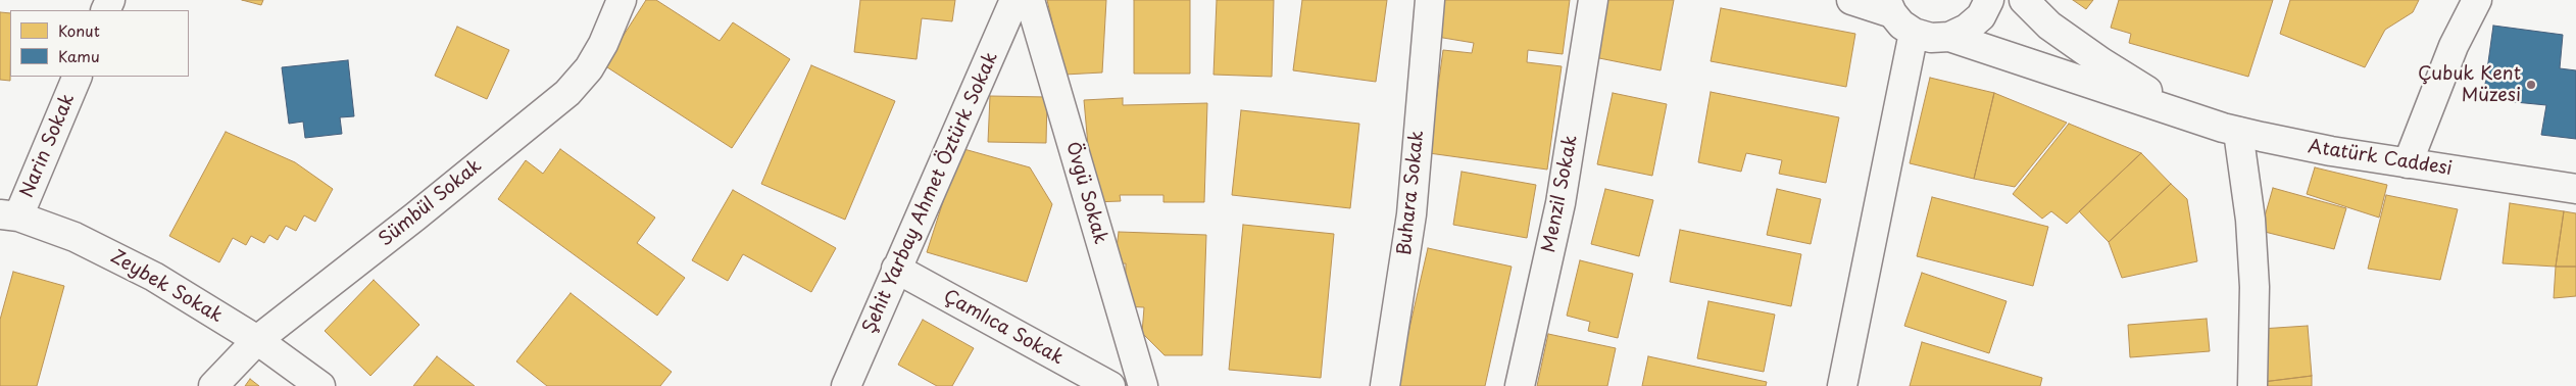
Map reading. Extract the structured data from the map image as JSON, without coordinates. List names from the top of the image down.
{
  "streets": {
    "street": [
      "Narin Sokak",
      "Atatürk Caddesi",
      "Şehit Yarbay Ahmet Öztürk Sokak",
      "Övgü Sokak",
      "Buhara Sokak",
      "Menzil Sokak",
      "Sümbül Sokak",
      "Zeybek Sokak",
      "Çamlıca Sokak"
    ]
  },
  "crossings": [
    ["Narin Sokak", "Zeybek Sokak"],
    ["Şehit Yarbay Ahmet Öztürk Sokak", "Çamlıca Sokak"],
    ["Sümbül Sokak", "Zeybek Sokak"]
  ],
  "places": ["Çubuk Kent Müzesi"],
  "legend": ["Konut", "Kamu"]
}
